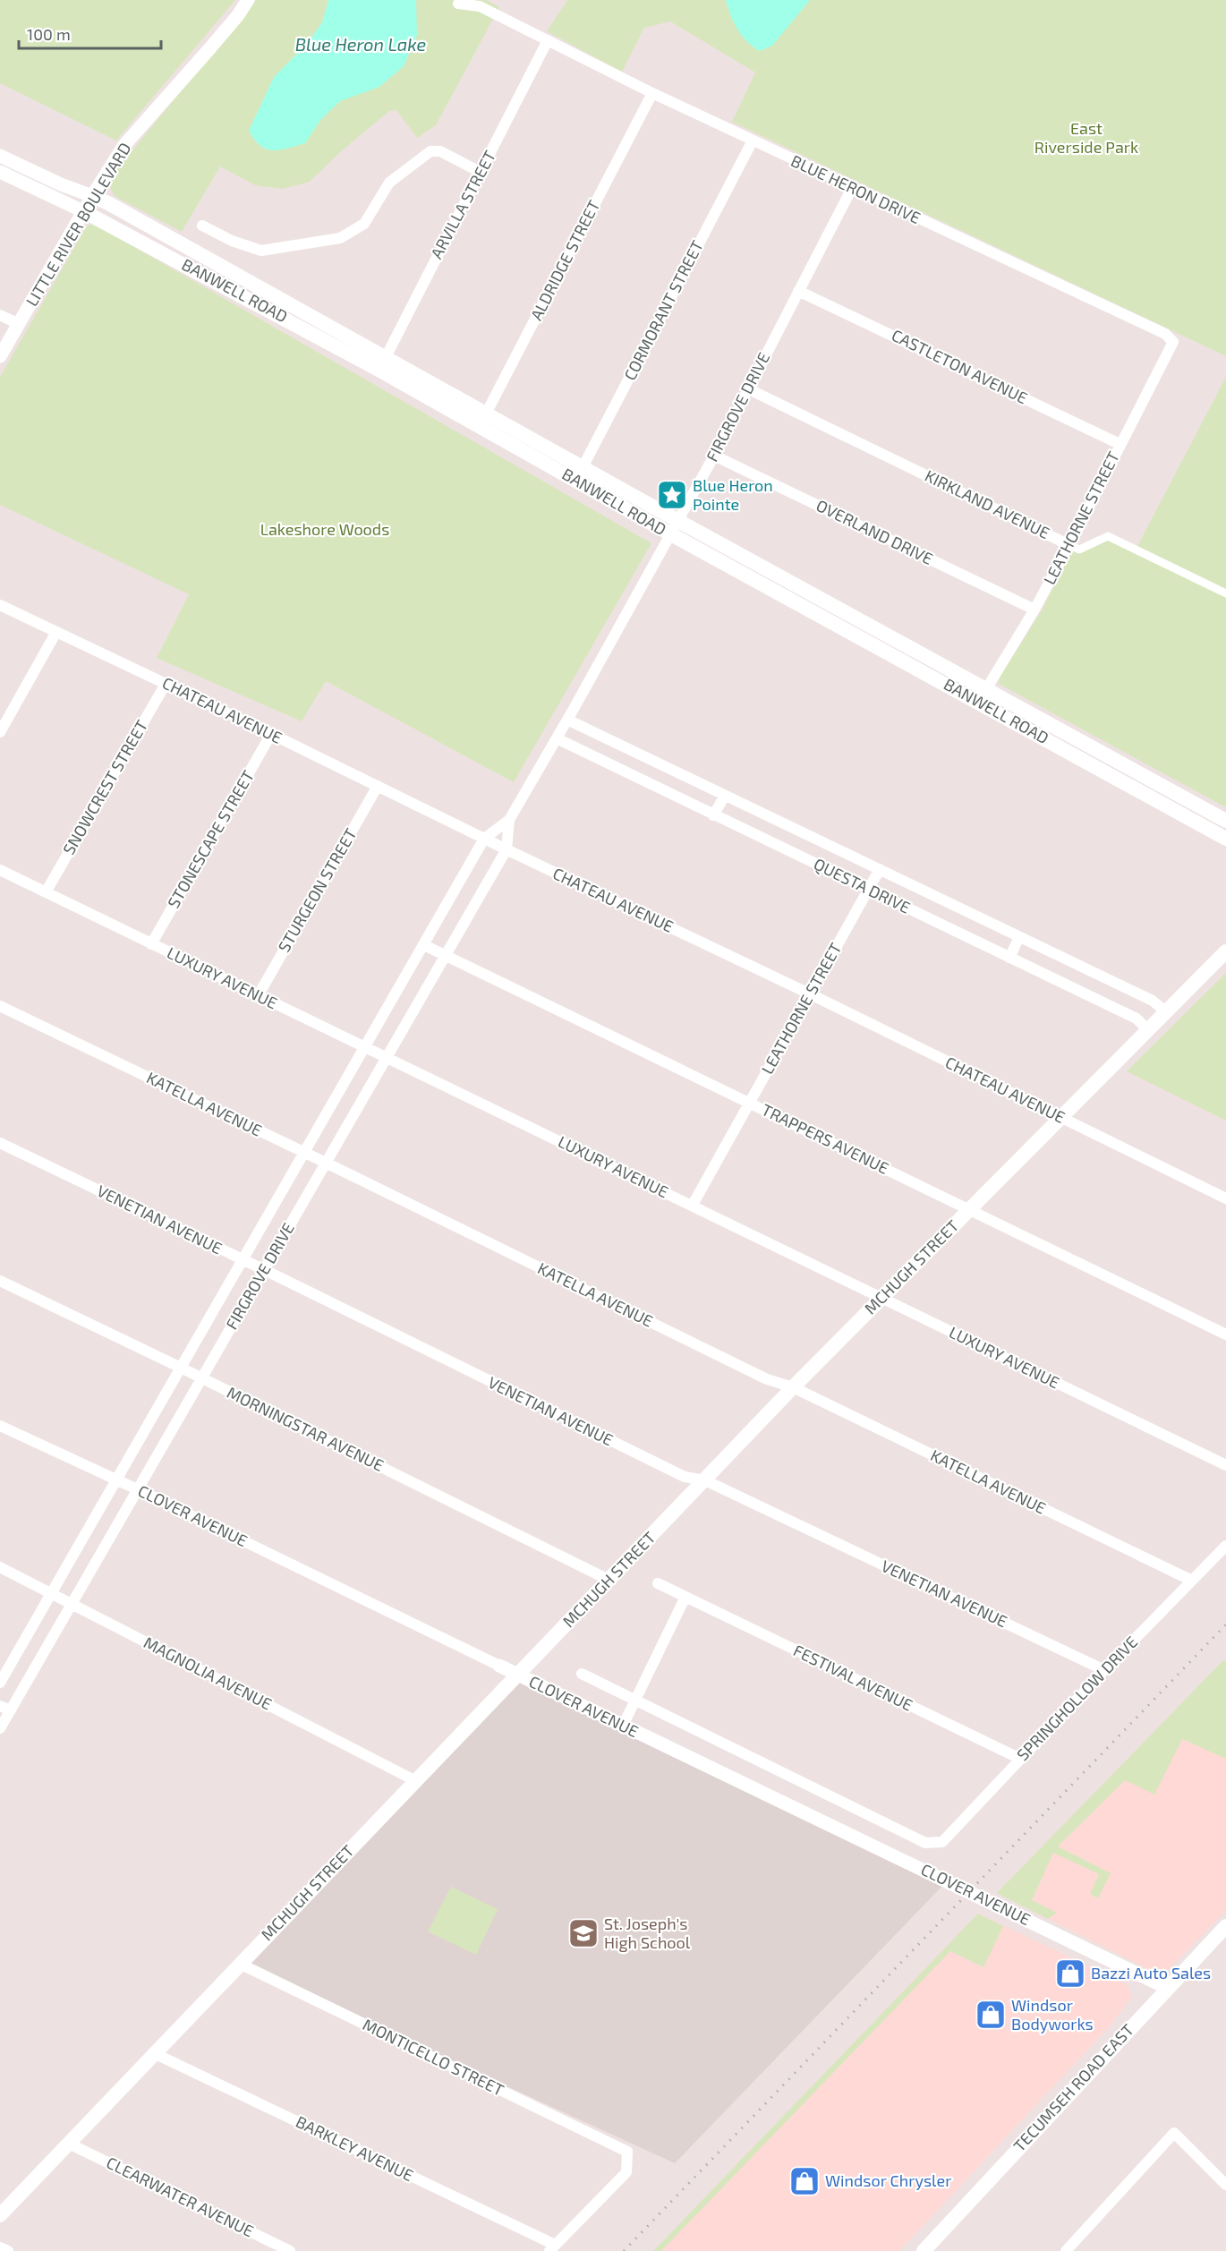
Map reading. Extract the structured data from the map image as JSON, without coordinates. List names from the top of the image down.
{
  "streets": {
    "main road": ["BANWELL ROAD", "MCHUGH STREET", "TECUMSEH ROAD EAST"],
    "street": [
      "BLUE HERON DRIVE",
      "ARVILLA STREET",
      "LITTLE RIVER BOULEVARD",
      "ALDRIDGE STREET",
      "CORMORANT STREET",
      "CASTLETON AVENUE",
      "FIRGROVE DRIVE",
      "KIRKLAND AVENUE",
      "LEATHORNE STREET",
      "OVERLAND DRIVE",
      "CHATEAU AVENUE",
      "SNOWCREST STREET",
      "STONESCAPE STREET",
      "QUESTA DRIVE",
      "STURGEON STREET",
      "LUXURY AVENUE",
      "KATELLA AVENUE",
      "TRAPPERS AVENUE",
      "VENETIAN AVENUE",
      "MORNINGSTAR AVENUE",
      "CLOVER AVENUE",
      "MAGNOLIA AVENUE",
      "FESTIVAL AVENUE",
      "SPRINGHOLLOW DRIVE",
      "MONTICELLO STREET",
      "BARKLEY AVENUE",
      "CLEARWATER AVENUE"
    ]
  },
  "crossings": [
    ["BLUE HERON DRIVE", "ARVILLA STREET"],
    ["BLUE HERON DRIVE", "ALDRIDGE STREET"],
    ["BLUE HERON DRIVE", "CORMORANT STREET"],
    ["BLUE HERON DRIVE", "FIRGROVE DRIVE"],
    ["BLUE HERON DRIVE", "LEATHORNE STREET"],
    ["ARVILLA STREET", "BANWELL ROAD"],
    ["LITTLE RIVER BOULEVARD", "BANWELL ROAD"],
    ["ALDRIDGE STREET", "BANWELL ROAD"],
    ["BANWELL ROAD", "CORMORANT STREET"],
    ["BANWELL ROAD", "FIRGROVE DRIVE"],
    ["BANWELL ROAD", "LEATHORNE STREET"],
    ["CASTLETON AVENUE", "FIRGROVE DRIVE"],
    ["CASTLETON AVENUE", "LEATHORNE STREET"],
    ["FIRGROVE DRIVE", "KIRKLAND AVENUE"],
    ["FIRGROVE DRIVE", "OVERLAND DRIVE"],
    ["FIRGROVE DRIVE", "CHATEAU AVENUE"],
    ["FIRGROVE DRIVE", "QUESTA DRIVE"],
    ["FIRGROVE DRIVE", "LUXURY AVENUE"],
    ["FIRGROVE DRIVE", "KATELLA AVENUE"],
    ["FIRGROVE DRIVE", "TRAPPERS AVENUE"],
    ["FIRGROVE DRIVE", "VENETIAN AVENUE"],
    ["FIRGROVE DRIVE", "MORNINGSTAR AVENUE"],
    ["FIRGROVE DRIVE", "CLOVER AVENUE"],
    ["FIRGROVE DRIVE", "MAGNOLIA AVENUE"],
    ["KIRKLAND AVENUE", "LEATHORNE STREET"],
    ["LEATHORNE STREET", "OVERLAND DRIVE"],
    ["LEATHORNE STREET", "CHATEAU AVENUE"],
    ["LEATHORNE STREET", "QUESTA DRIVE"],
    ["LEATHORNE STREET", "LUXURY AVENUE"],
    ["LEATHORNE STREET", "TRAPPERS AVENUE"],
    ["CHATEAU AVENUE", "SNOWCREST STREET"],
    ["CHATEAU AVENUE", "STONESCAPE STREET"],
    ["CHATEAU AVENUE", "STURGEON STREET"],
    ["CHATEAU AVENUE", "MCHUGH STREET"],
    ["SNOWCREST STREET", "LUXURY AVENUE"],
    ["STONESCAPE STREET", "LUXURY AVENUE"],
    ["QUESTA DRIVE", "MCHUGH STREET"],
    ["STURGEON STREET", "LUXURY AVENUE"],
    ["LUXURY AVENUE", "MCHUGH STREET"],
    ["KATELLA AVENUE", "MCHUGH STREET"],
    ["KATELLA AVENUE", "SPRINGHOLLOW DRIVE"],
    ["TRAPPERS AVENUE", "MCHUGH STREET"],
    ["VENETIAN AVENUE", "MCHUGH STREET"],
    ["VENETIAN AVENUE", "SPRINGHOLLOW DRIVE"],
    ["MCHUGH STREET", "MORNINGSTAR AVENUE"],
    ["MCHUGH STREET", "CLOVER AVENUE"],
    ["MCHUGH STREET", "MAGNOLIA AVENUE"],
    ["MCHUGH STREET", "MONTICELLO STREET"],
    ["MCHUGH STREET", "BARKLEY AVENUE"],
    ["MCHUGH STREET", "CLEARWATER AVENUE"],
    ["CLOVER AVENUE", "SPRINGHOLLOW DRIVE"],
    ["CLOVER AVENUE", "TECUMSEH ROAD EAST"],
    ["FESTIVAL AVENUE", "SPRINGHOLLOW DRIVE"],
    ["MONTICELLO STREET", "BARKLEY AVENUE"]
  ],
  "water": ["Blue Heron Lake"],
  "parks": ["East Riverside Park", "Lakeshore Woods"],
  "places": {
    "place": ["Blue Heron Pointe"],
    "school or university": ["St. Joseph's High School"],
    "shop": ["Bazzi Auto Sales", "Windsor Bodyworks", "Windsor Chrysler"]
  },
  "scale_bar": "100 m"
}
